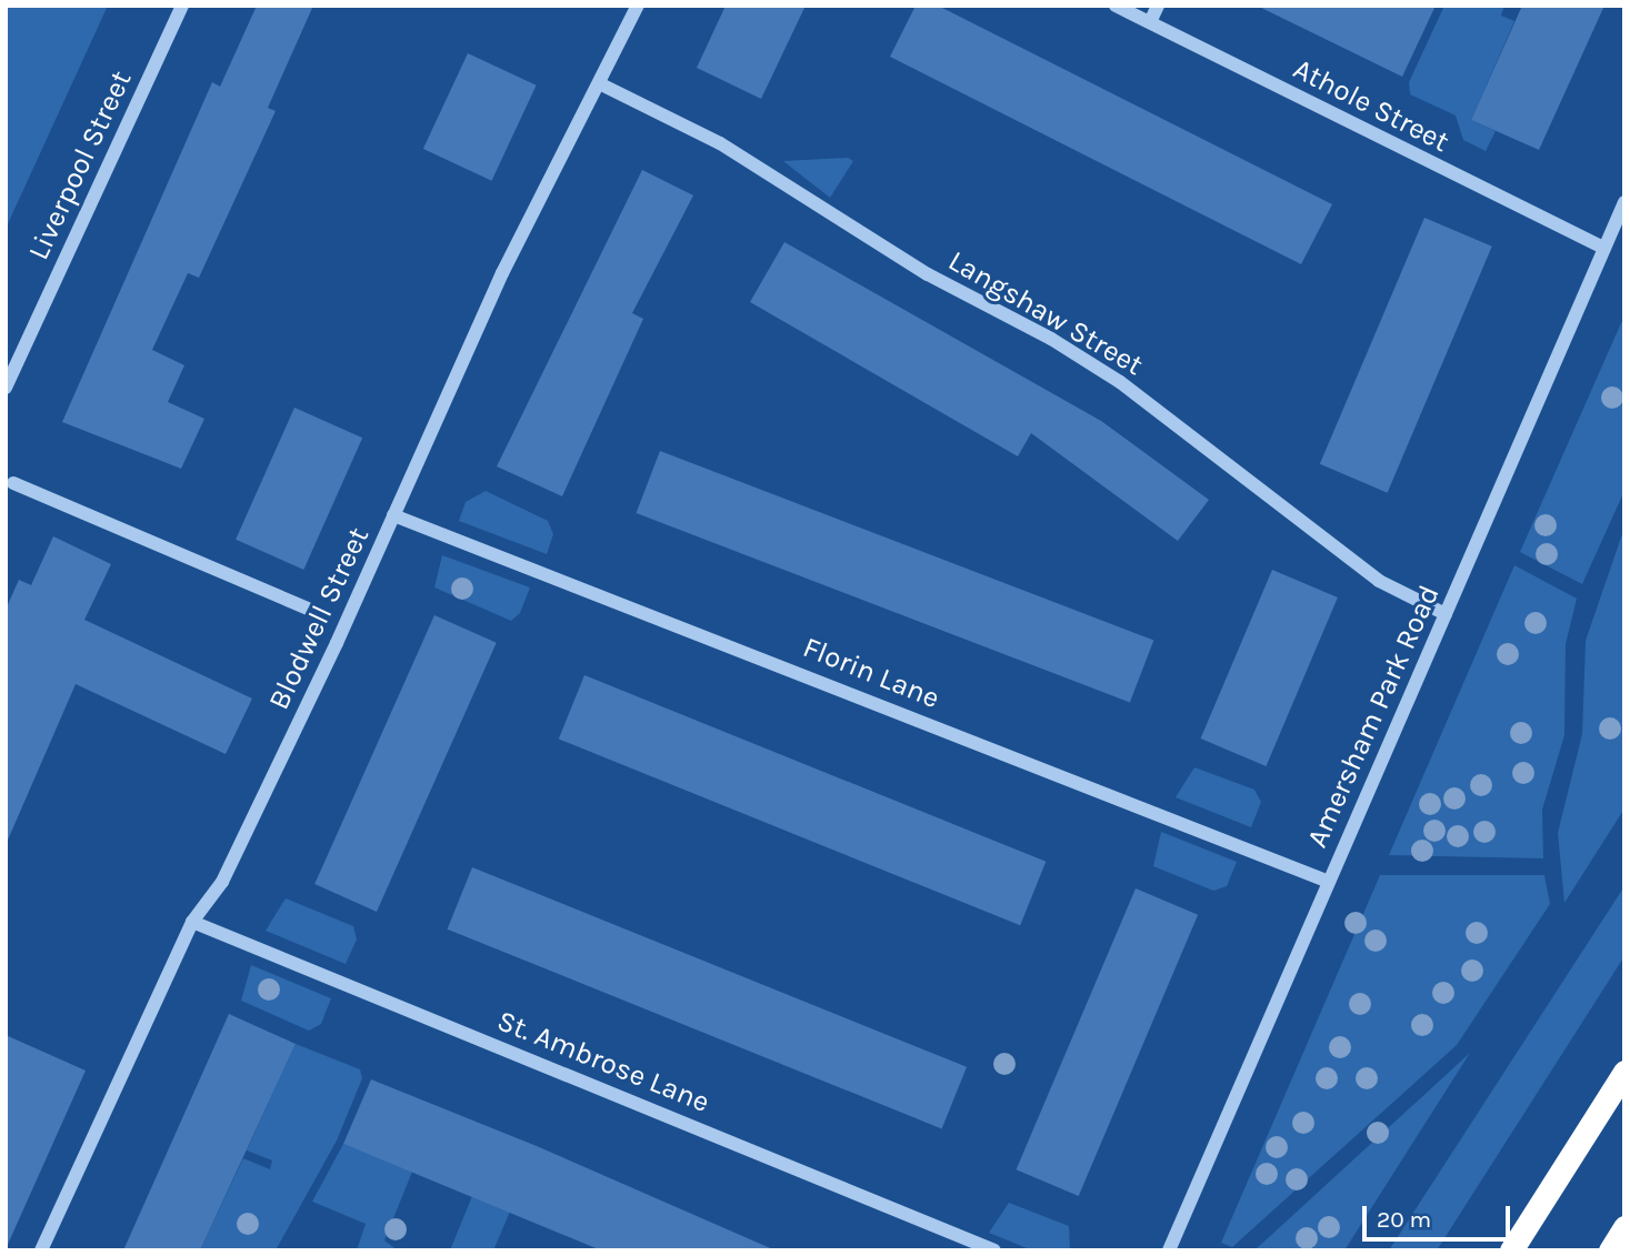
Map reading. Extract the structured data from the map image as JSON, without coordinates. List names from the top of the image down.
{
  "streets": {
    "street": [
      "Athole Street",
      "Liverpool Street",
      "Langshaw Street",
      "Blodwell Street",
      "Florin Lane",
      "Amersham Park Road",
      "St. Ambrose Lane"
    ]
  },
  "crossings": [
    ["Athole Street", "Amersham Park Road"],
    ["Langshaw Street", "Blodwell Street"],
    ["Langshaw Street", "Amersham Park Road"],
    ["Blodwell Street", "Florin Lane"],
    ["Blodwell Street", "St. Ambrose Lane"],
    ["Florin Lane", "Amersham Park Road"]
  ],
  "scale_bar": "20 m"
}
